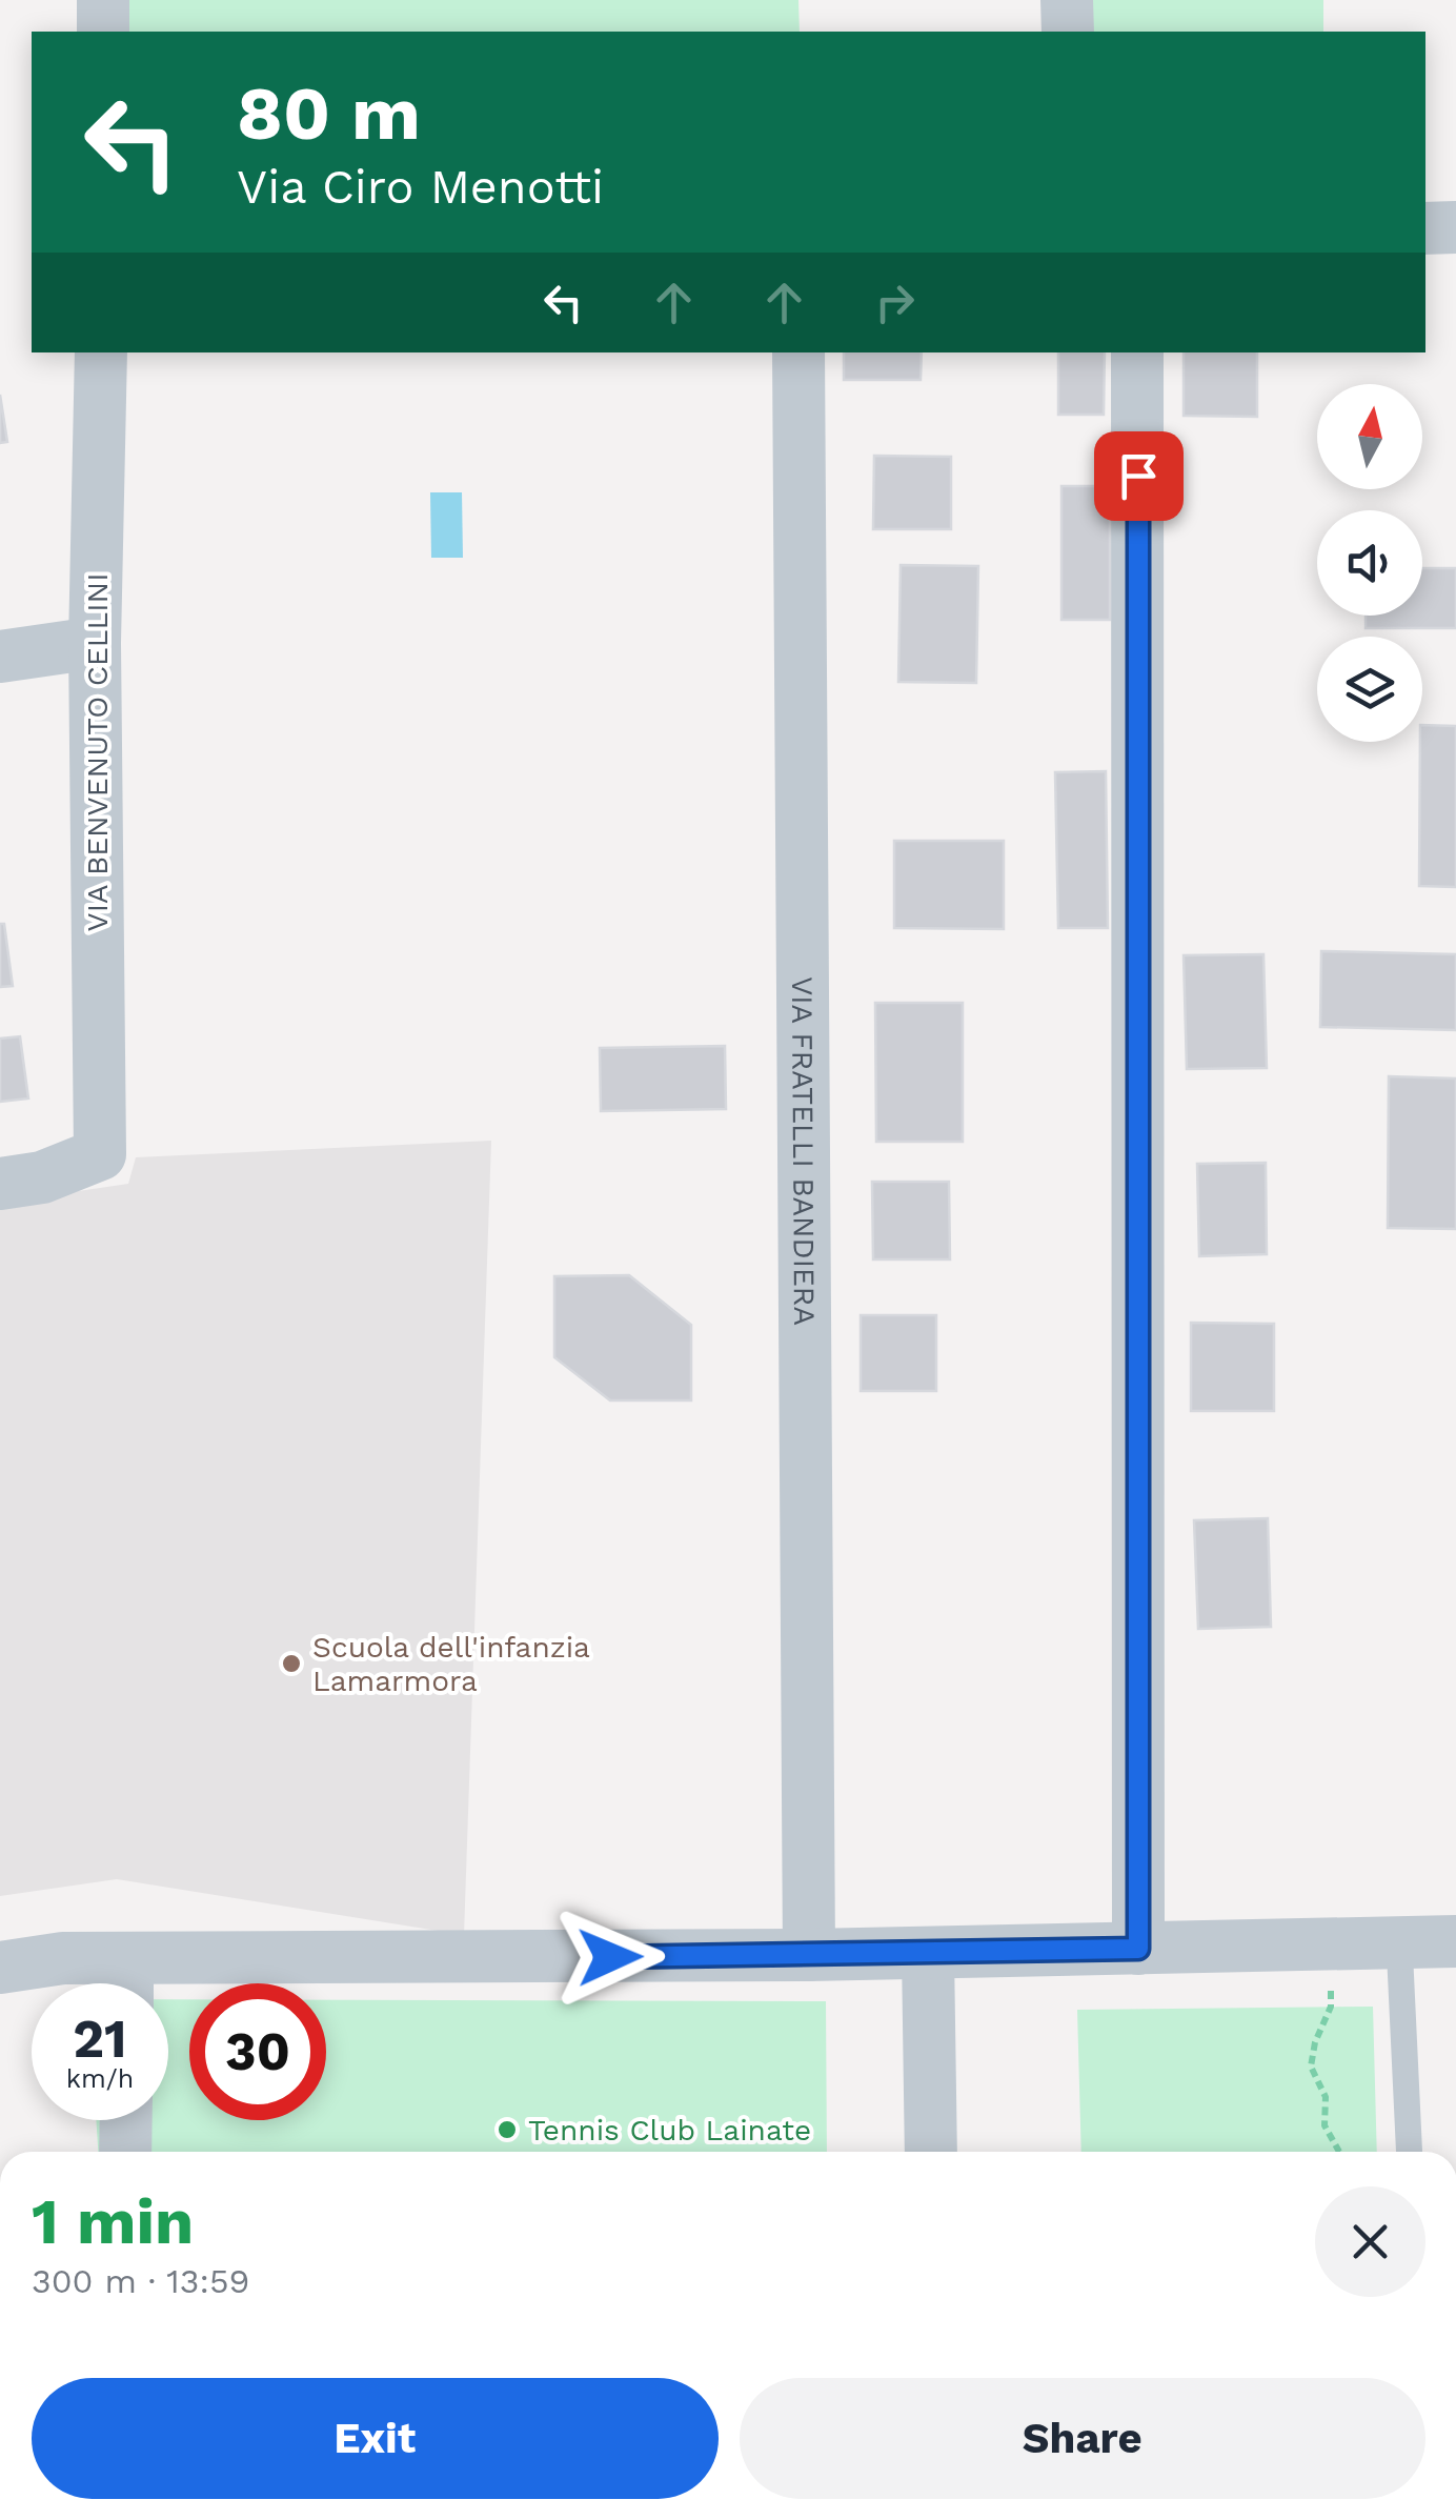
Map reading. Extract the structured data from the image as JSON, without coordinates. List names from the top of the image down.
{
  "streets": {
    "street": ["VIA BENVENUTO CELLINI", "VIA FRATELLI BANDIERA"]
  },
  "places": ["Scuola dell'infanzia Lamarmora", "Tennis Club Lainate"],
  "north": "top",
  "page": {
    "turn": ["80 m", "Via Ciro Menotti"],
    "speed": "21 km/h",
    "limit": "30",
    "heading": ["1 min", "300 m · 13:59"],
    "buttons": ["Exit", "Share"]
  }
}
